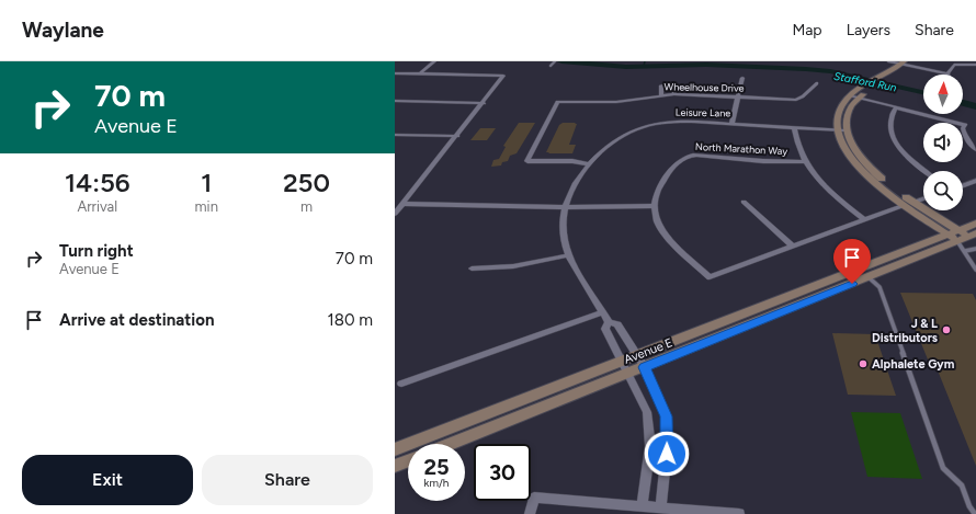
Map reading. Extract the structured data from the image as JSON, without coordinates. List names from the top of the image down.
{
  "streets": {
    "street": [
      "Wheelhouse Drive",
      "Leisure Lane",
      "North Marathon Way",
      "Avenue E"
    ]
  },
  "crossings": [
    ["Wheelhouse Drive", "Leisure Lane"],
    ["Leisure Lane", "Avenue E"]
  ],
  "water": ["Stafford Run"],
  "places": ["J & L Distributors", "Alphalete Gym"],
  "north": "top",
  "page": {
    "header": "Waylane",
    "nav": ["Map", "Layers", "Share"],
    "turn": ["70 m", "Avenue E"],
    "eta": [
      "14:56",
      "Arrival",
      "1",
      "min",
      "250",
      "m"
    ],
    "list": [
      {
        "name": "Turn right",
        "note": "Avenue E",
        "value": "70 m"
      },
      {
        "name": "Arrive at destination",
        "value": "180 m"
      }
    ],
    "speed": "25 km/h",
    "limit": "30",
    "buttons": ["Exit", "Share"]
  }
}
